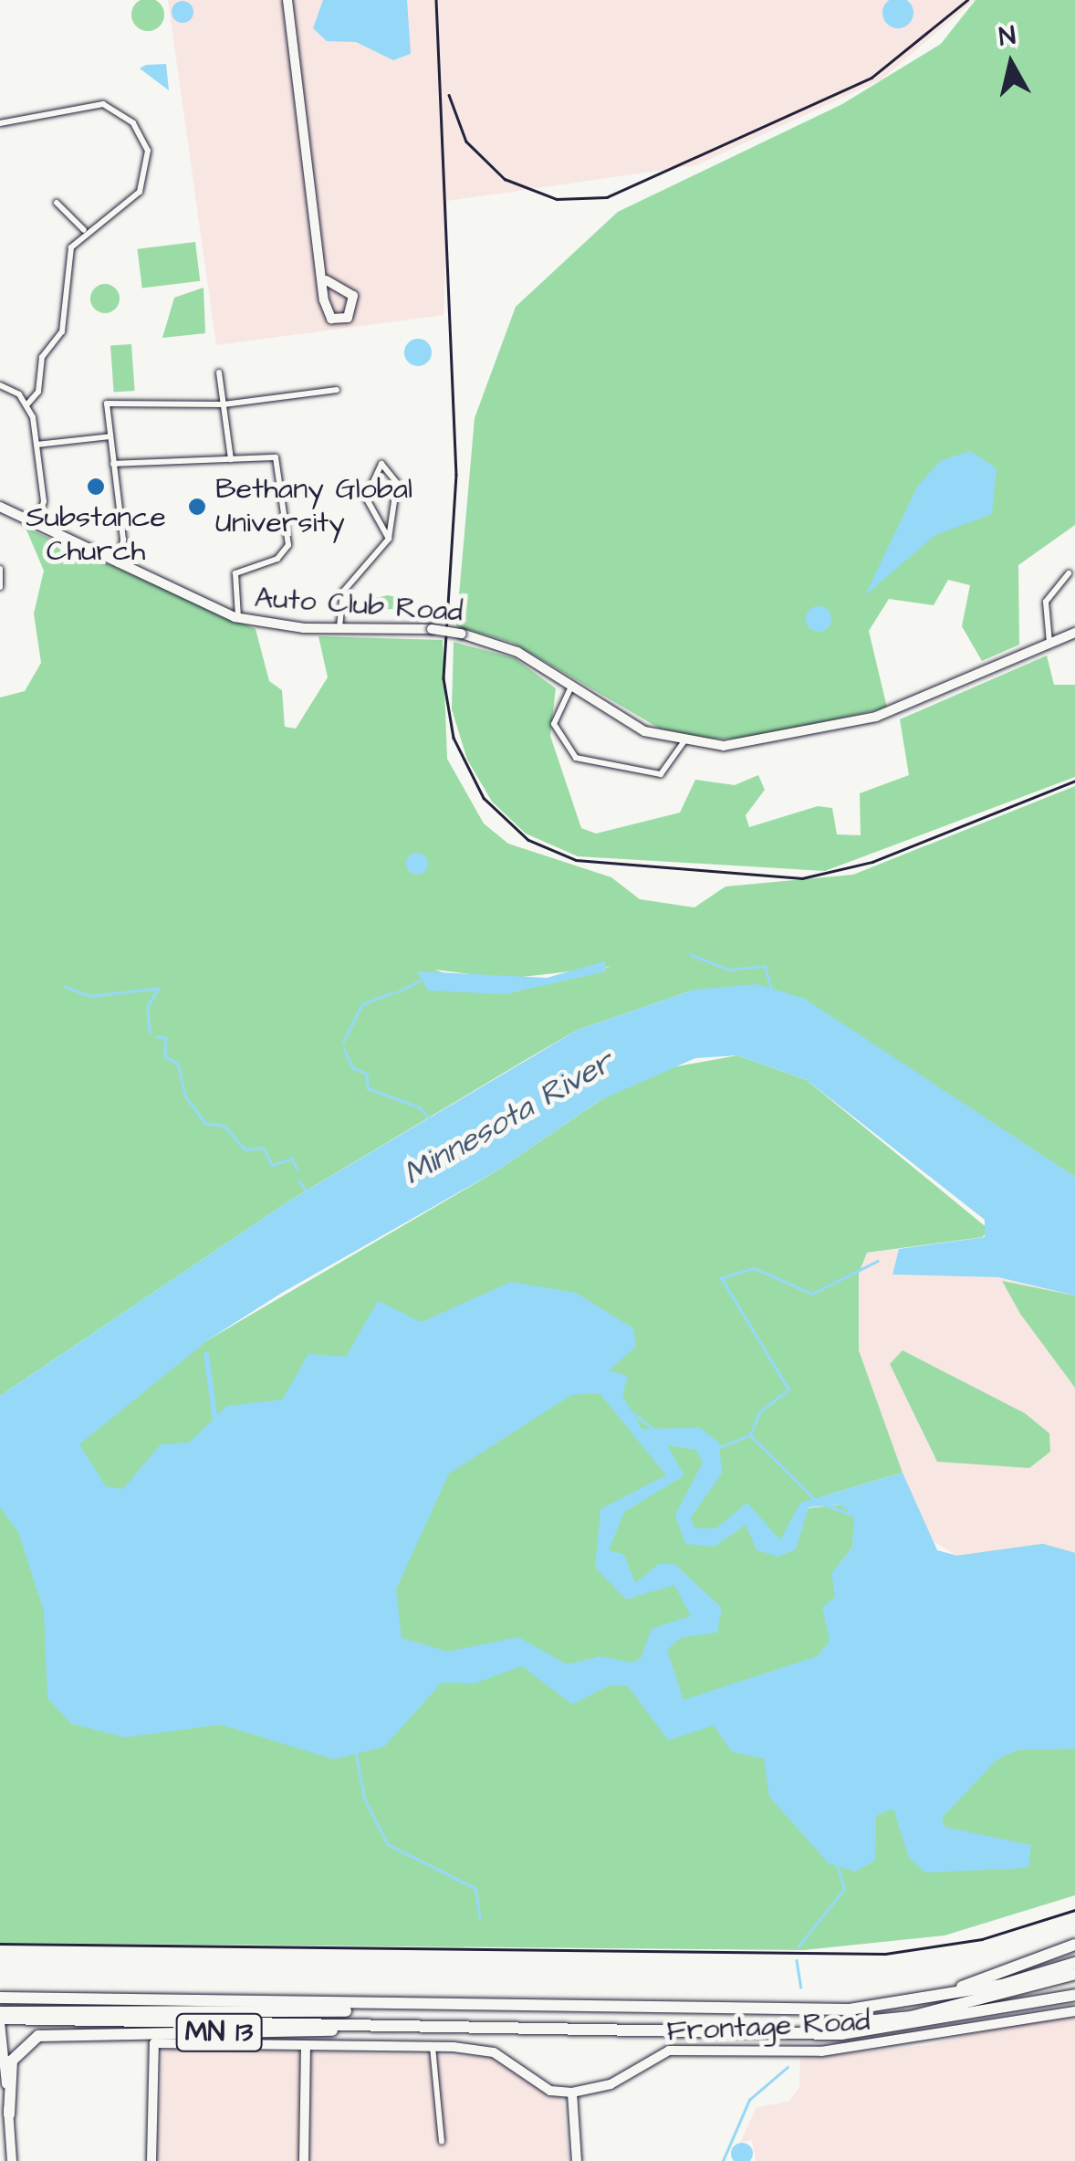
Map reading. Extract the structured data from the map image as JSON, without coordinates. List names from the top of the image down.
{
  "streets": {
    "highway": ["MN 13"],
    "street": ["Auto Club Road", "Frontage Road"]
  },
  "water": ["Minnesota River"],
  "places": ["Substance Church", "Bethany Global University"],
  "north": "top"
}
